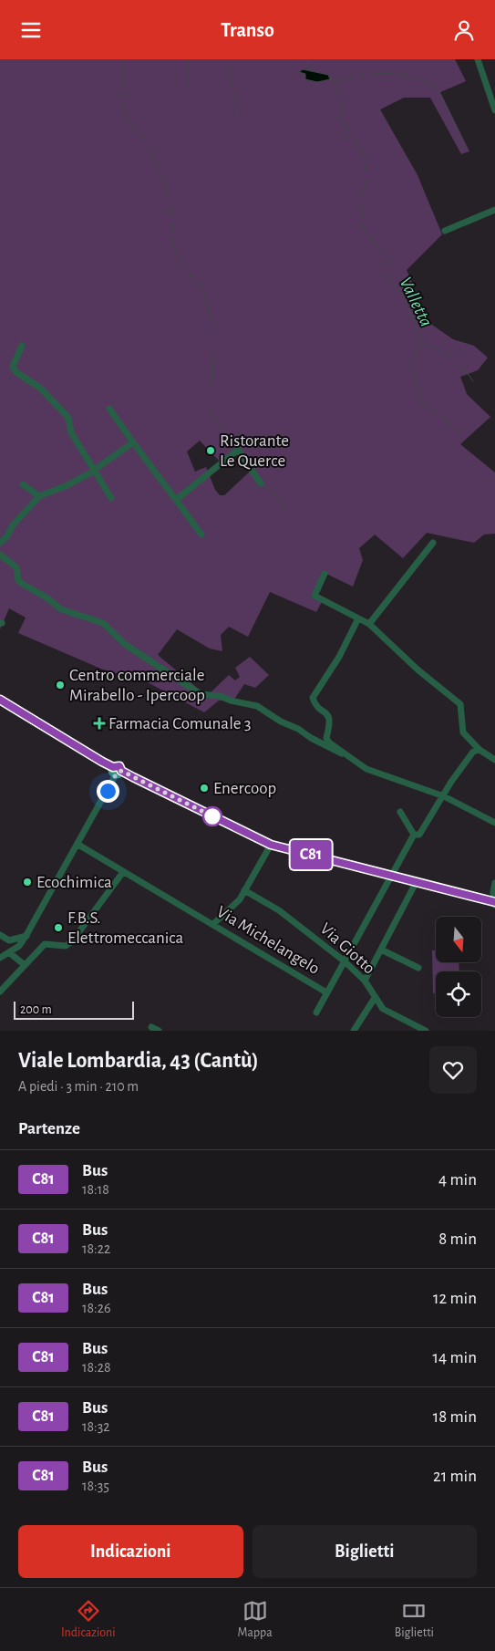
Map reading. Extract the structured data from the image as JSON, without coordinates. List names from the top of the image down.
{
  "streets": {
    "street": ["Via Michelangelo", "Via Giotto"]
  },
  "crossings": [
    ["Via Michelangelo", "Via Giotto"]
  ],
  "water": ["Valletta"],
  "places": {
    "other": [
      "Ristorante Le Querce",
      "Centro commerciale Mirabello - Ipercoop",
      "Enercoop",
      "Ecochimica",
      "F.B.S. Elettromeccanica"
    ],
    "health": ["Farmacia Comunale 3"]
  },
  "lines": ["bus line C81"],
  "scale_bar": "200 m",
  "north": "bottom",
  "page": {
    "header": "Transo",
    "on_map": "C81",
    "scale": "200 m",
    "heading": [
      ["Viale Lombardia, 43 (Cantù)", "A piedi · 3 min · 210 m"],
      "Partenze"
    ],
    "list": [
      {
        "mark": "C81",
        "name": "Bus",
        "note": "18:18",
        "value": "4 min"
      },
      {
        "mark": "C81",
        "name": "Bus",
        "note": "18:22",
        "value": "8 min"
      },
      {
        "mark": "C81",
        "name": "Bus",
        "note": "18:26",
        "value": "12 min"
      },
      {
        "mark": "C81",
        "name": "Bus",
        "note": "18:28",
        "value": "14 min"
      },
      {
        "mark": "C81",
        "name": "Bus",
        "note": "18:32",
        "value": "18 min"
      },
      {
        "mark": "C81",
        "name": "Bus",
        "note": "18:35",
        "value": "21 min"
      }
    ],
    "buttons": ["Indicazioni", "Biglietti"],
    "tabs": ["Indicazioni", "Mappa", "Biglietti"]
  }
}
